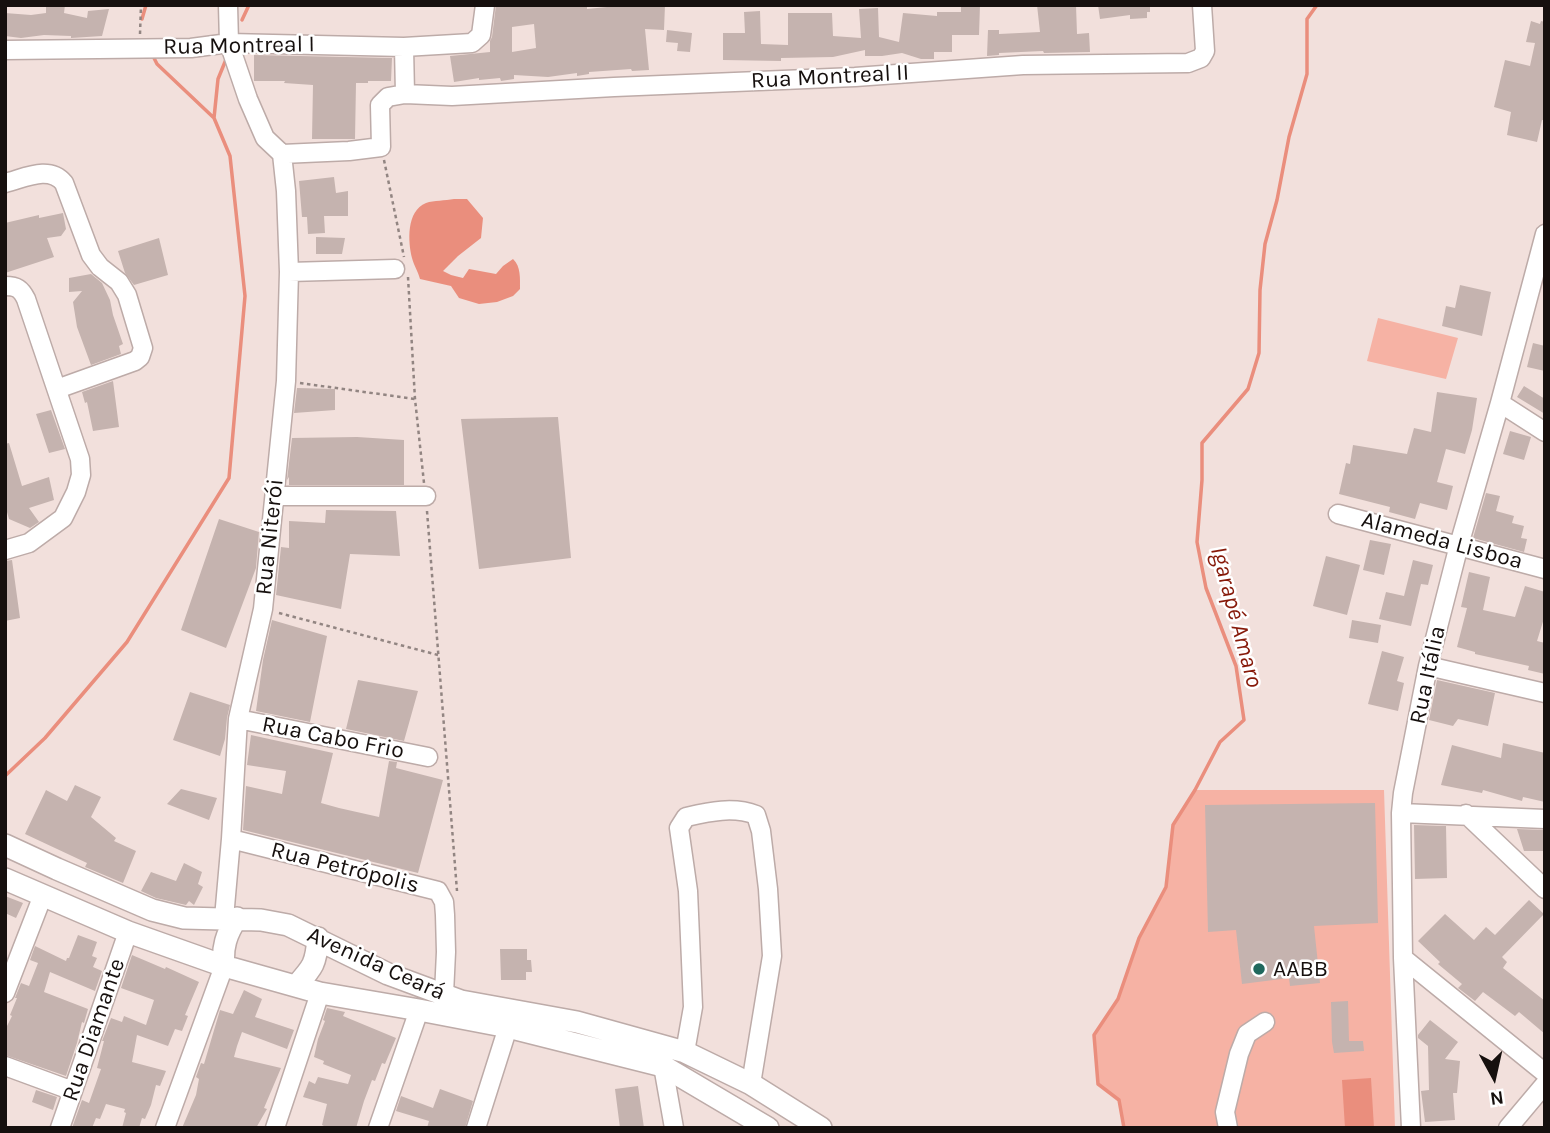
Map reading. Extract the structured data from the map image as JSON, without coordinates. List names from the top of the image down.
{
  "streets": {
    "main road": ["Avenida Ceará"],
    "street": [
      "Rua Montreal I",
      "Rua Montreal II",
      "Rua Niterói",
      "Alameda Lisboa",
      "Rua Itália",
      "Rua Cabo Frio",
      "Rua Petrópolis",
      "Rua Diamante"
    ]
  },
  "crossings": [
    ["Rua Niterói", "Rua Cabo Frio"],
    ["Rua Niterói", "Rua Petrópolis"],
    ["Rua Niterói", "Avenida Ceará"],
    ["Alameda Lisboa", "Rua Itália"],
    ["Rua Petrópolis", "Avenida Ceará"],
    ["Avenida Ceará", "Rua Diamante"]
  ],
  "water": ["Igarapé Amaro"],
  "places": ["AABB"],
  "north": "bottom"
}
